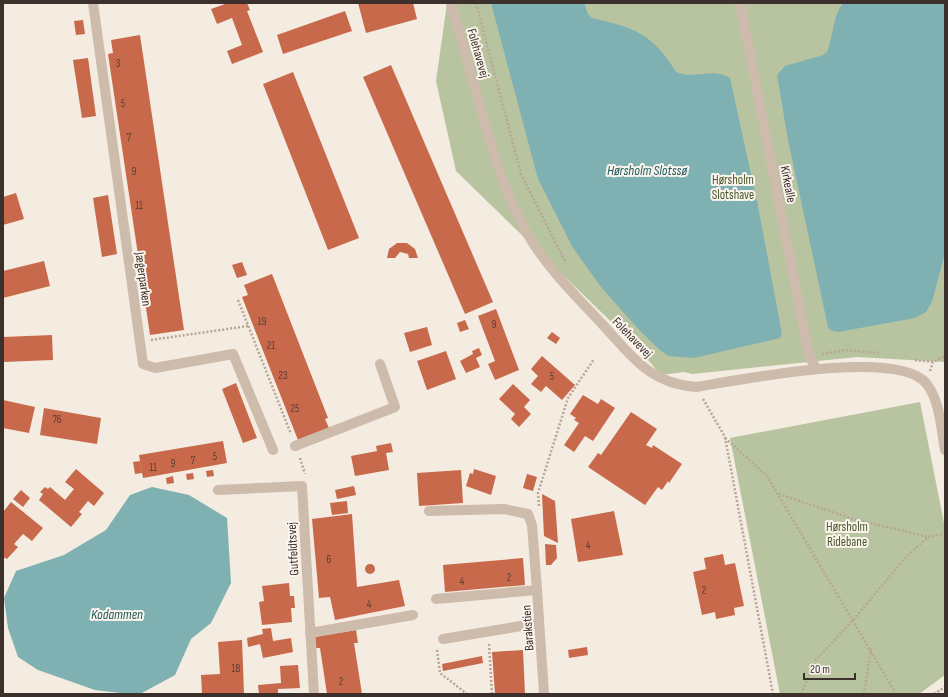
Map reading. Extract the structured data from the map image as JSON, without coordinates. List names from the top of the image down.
{
  "streets": {
    "street": [
      "Folehavevej",
      "Kirkealle",
      "Jægerparken",
      "Gutfeldtsvej",
      "Barakstien"
    ]
  },
  "crossings": [
    ["Folehavevej", "Kirkealle"]
  ],
  "water": ["Hørsholm Slotssø", "Kodammen"],
  "parks": ["Hørsholm Slotshave", "Hørsholm Ridebane"],
  "house_numbers": [
    "3",
    "5",
    "7",
    "9",
    "11",
    "19",
    "9",
    "21",
    "23",
    "5",
    "25",
    "76",
    "5",
    "7",
    "9",
    "11",
    "4",
    "6",
    "2",
    "4",
    "2",
    "4",
    "1B",
    "2"
  ],
  "scale_bar": "20 m"
}
